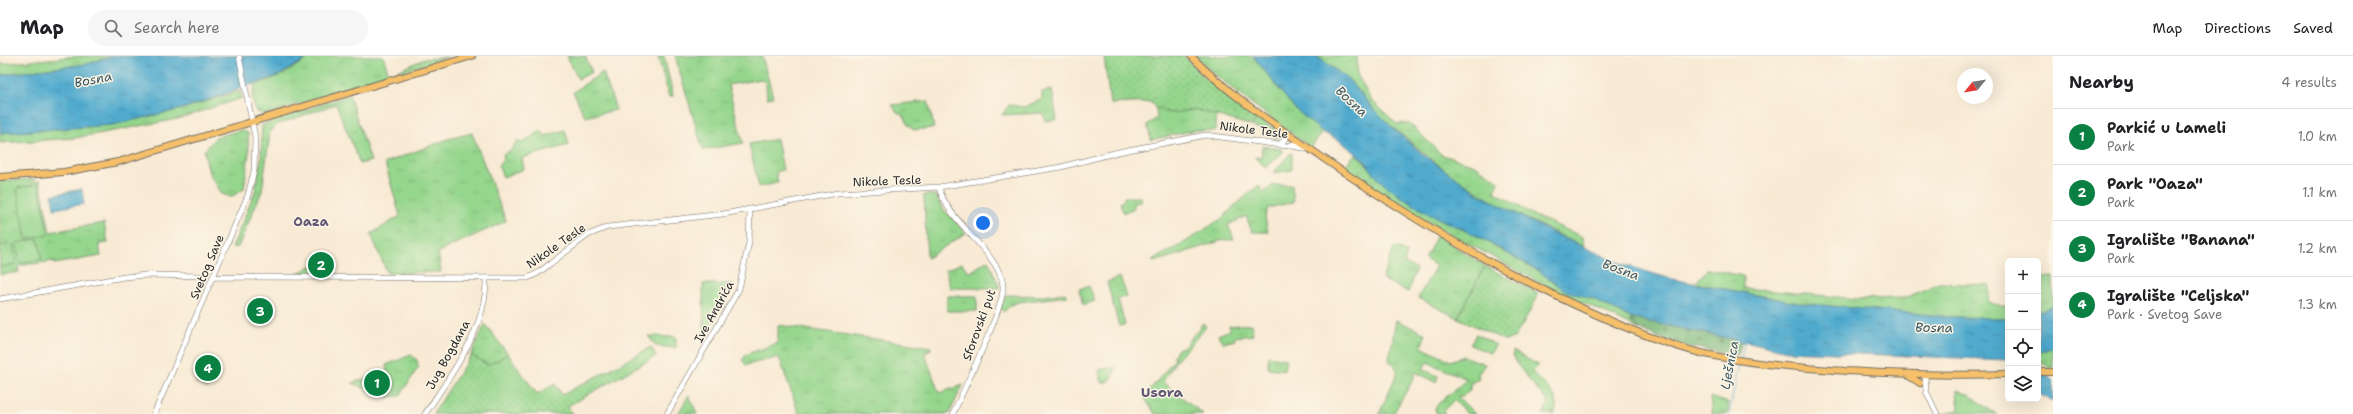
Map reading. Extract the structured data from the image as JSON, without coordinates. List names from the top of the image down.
{
  "streets": {
    "street": [
      "Nikole Tesle",
      "Svetog Save",
      "Ive Andrića",
      "Sforovski put",
      "Jug Bogdana"
    ]
  },
  "crossings": [
    ["Nikole Tesle", "Svetog Save"],
    ["Nikole Tesle", "Ive Andrića"],
    ["Nikole Tesle", "Sforovski put"],
    ["Nikole Tesle", "Jug Bogdana"]
  ],
  "districts": ["Oaza", "Usora"],
  "water": ["Bosna", "Lješnica"],
  "north": "bottom left",
  "page": {
    "header": "Map",
    "search": "Search here",
    "nav": ["Map", "Directions", "Saved"],
    "heading": ["Nearby", "4 results"],
    "list": [
      {
        "mark": "1",
        "name": "Parkić u Lameli",
        "note": "Park",
        "value": "1.0 km"
      },
      {
        "mark": "2",
        "name": "Park \"Oaza\"",
        "note": "Park",
        "value": "1.1 km"
      },
      {
        "mark": "3",
        "name": "Igralište \"Banana\"",
        "note": "Park",
        "value": "1.2 km"
      },
      {
        "mark": "4",
        "name": "Igralište \"Celjska\"",
        "note": "Park · Svetog Save",
        "value": "1.3 km"
      }
    ],
    "pins": [
      "2",
      "3",
      "4",
      "1"
    ],
    "map_buttons": ["+", "−"]
  }
}
